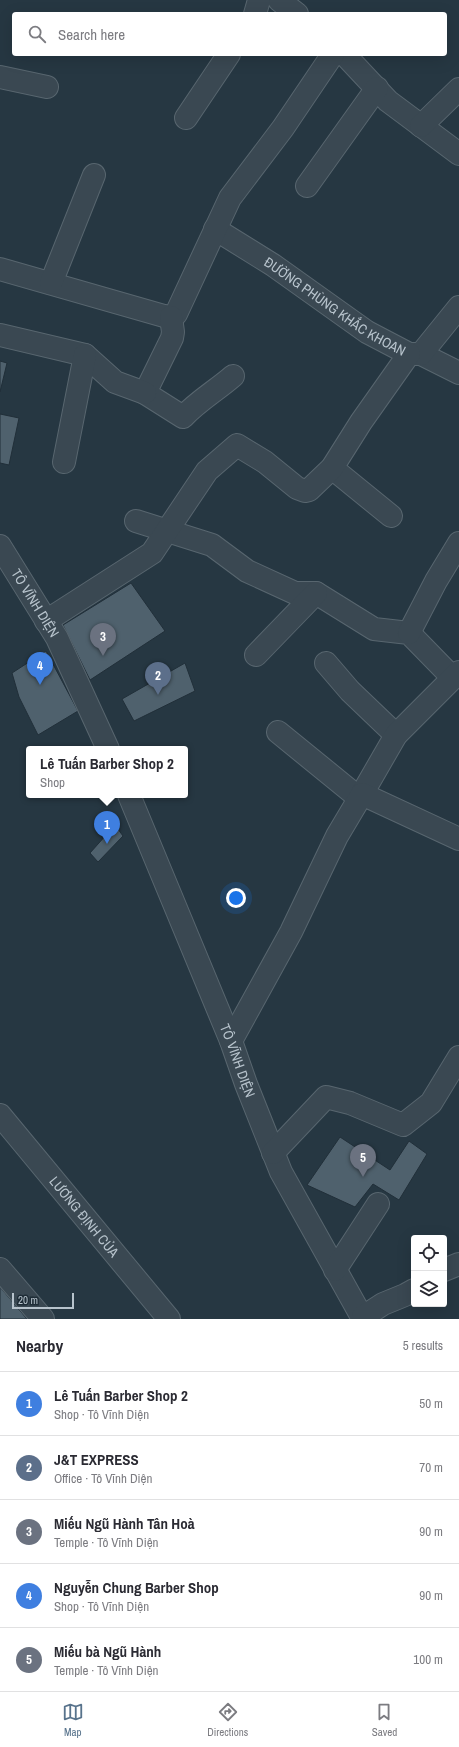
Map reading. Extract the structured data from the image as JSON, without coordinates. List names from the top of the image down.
{
  "streets": {
    "street": ["ĐƯỜNG PHÙNG KHẮC KHOAN", "TÔ VĨNH DIỆN", "LƯƠNG ĐỊNH CỦA"]
  },
  "scale_bar": "20 m",
  "page": {
    "search": "Search here",
    "pins": [
      "3",
      "4",
      "2",
      "1",
      "5"
    ],
    "popup": ["Lê Tuấn Barber Shop 2", "Shop"],
    "scale": "20 m",
    "heading": ["Nearby", "5 results"],
    "list": [
      {
        "mark": "1",
        "name": "Lê Tuấn Barber Shop 2",
        "note": "Shop · Tô Vĩnh Diện",
        "value": "50 m"
      },
      {
        "mark": "2",
        "name": "J&T EXPRESS",
        "note": "Office · Tô Vĩnh Diện",
        "value": "70 m"
      },
      {
        "mark": "3",
        "name": "Miếu Ngũ Hành Tân Hoà",
        "note": "Temple · Tô Vĩnh Diện",
        "value": "90 m"
      },
      {
        "mark": "4",
        "name": "Nguyễn Chung Barber Shop",
        "note": "Shop · Tô Vĩnh Diện",
        "value": "90 m"
      },
      {
        "mark": "5",
        "name": "Miếu bà Ngũ Hành",
        "note": "Temple · Tô Vĩnh Diện",
        "value": "100 m"
      }
    ],
    "nav": ["Map", "Directions", "Saved"]
  }
}
